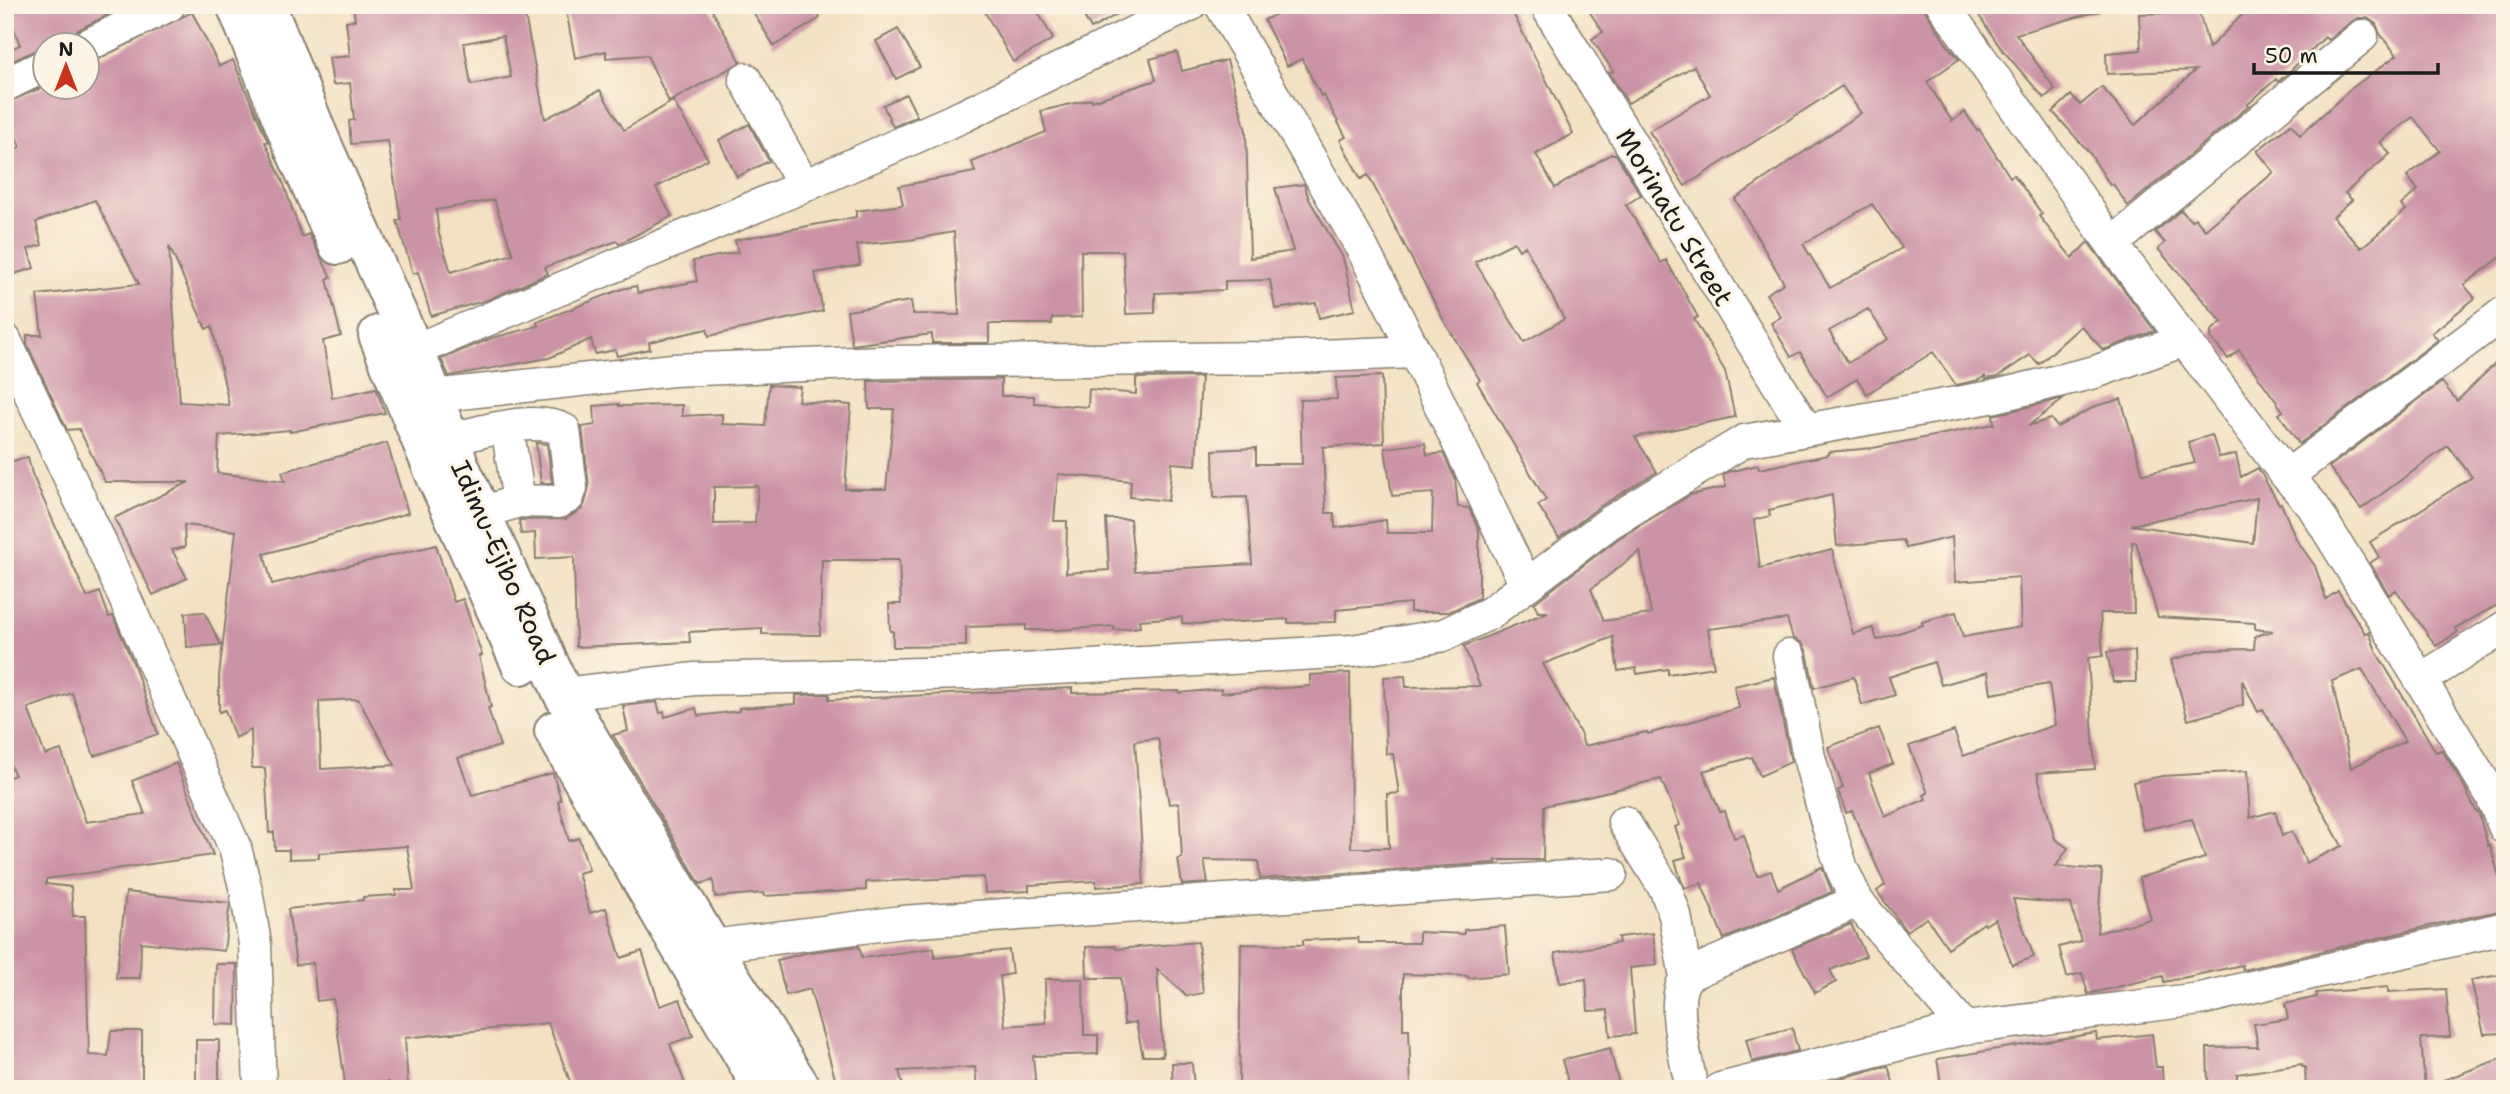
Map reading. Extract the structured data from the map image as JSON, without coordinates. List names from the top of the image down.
{
  "streets": {
    "main road": ["Idimu-Ejibo Road"],
    "street": ["Morinatu Street"]
  },
  "scale_bar": "50 m",
  "north": "top"
}
